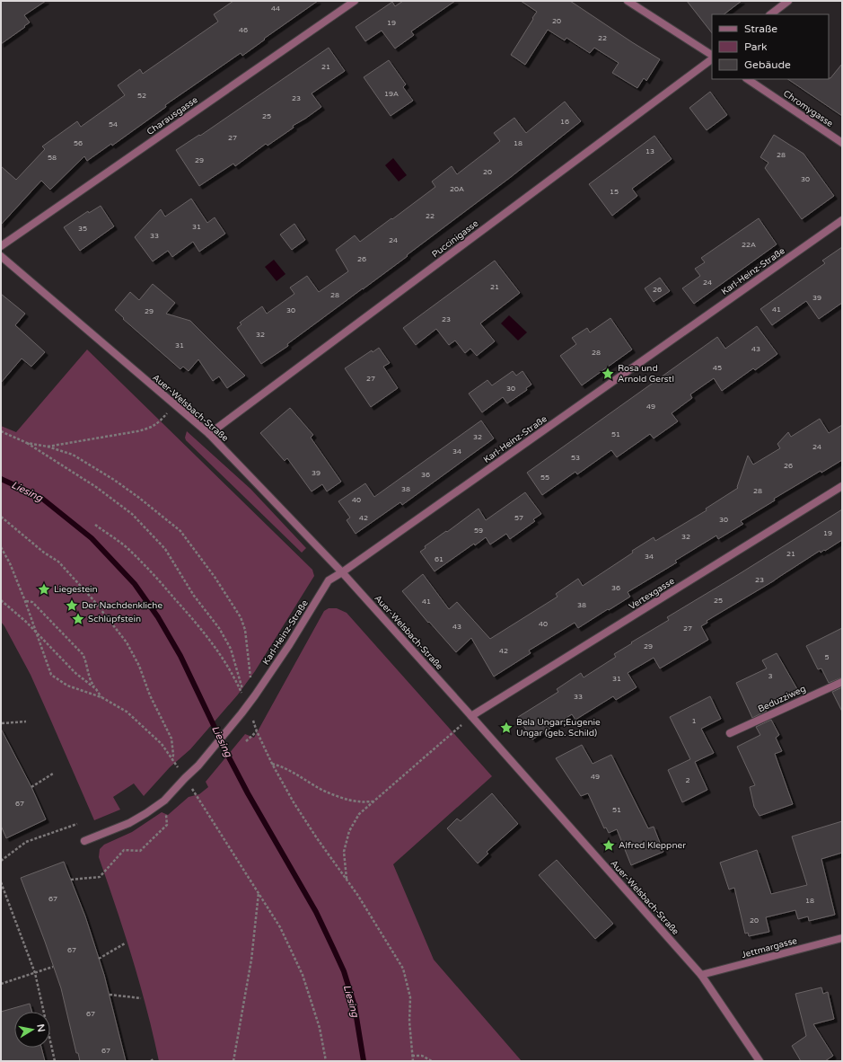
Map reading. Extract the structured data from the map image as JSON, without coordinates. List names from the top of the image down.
{
  "streets": {
    "street": [
      "Chromygasse",
      "Charausgasse",
      "Puccinigasse",
      "Karl-Heinz-Straße",
      "Auer-Welsbach-Straße",
      "Vertexgasse",
      "Beduzziweg",
      "Jettmargasse"
    ]
  },
  "crossings": [
    ["Puccinigasse", "Auer-Welsbach-Straße"],
    ["Karl-Heinz-Straße", "Auer-Welsbach-Straße"],
    ["Auer-Welsbach-Straße", "Vertexgasse"],
    ["Auer-Welsbach-Straße", "Jettmargasse"]
  ],
  "water": ["Liesing"],
  "places": {
    "place": [
      "Rosa und Arnold Gerstl",
      "Liegestein",
      "Der Nachdenkliche",
      "Schlüpfstein",
      "Bela Ungar;Eugenie Ungar (geb. Schild)",
      "Alfred Kleppner"
    ]
  },
  "house_numbers": [
    "44",
    "20",
    "19",
    "46",
    "22",
    "21",
    "19A",
    "52",
    "23",
    "25",
    "16",
    "54",
    "27",
    "56",
    "18",
    "13",
    "28",
    "58",
    "29",
    "20",
    "30",
    "20A",
    "15",
    "22",
    "31",
    "35",
    "33",
    "24",
    "22A",
    "26",
    "24",
    "21",
    "26",
    "28",
    "39",
    "41",
    "30",
    "29",
    "23",
    "32",
    "31",
    "43",
    "28",
    "45",
    "27",
    "30",
    "49",
    "51",
    "32",
    "24",
    "34",
    "53",
    "26",
    "39",
    "36",
    "55",
    "38",
    "28",
    "40",
    "42",
    "57",
    "30",
    "59",
    "19",
    "32",
    "21",
    "34",
    "61",
    "23",
    "36",
    "25",
    "41",
    "38",
    "40",
    "43",
    "27",
    "29",
    "42",
    "5",
    "3",
    "31",
    "33",
    "1",
    "49",
    "2",
    "67",
    "51",
    "67",
    "18",
    "20",
    "67",
    "67",
    "67"
  ],
  "legend": ["Straße", "Park", "Gebäude"],
  "north": "right"
}
